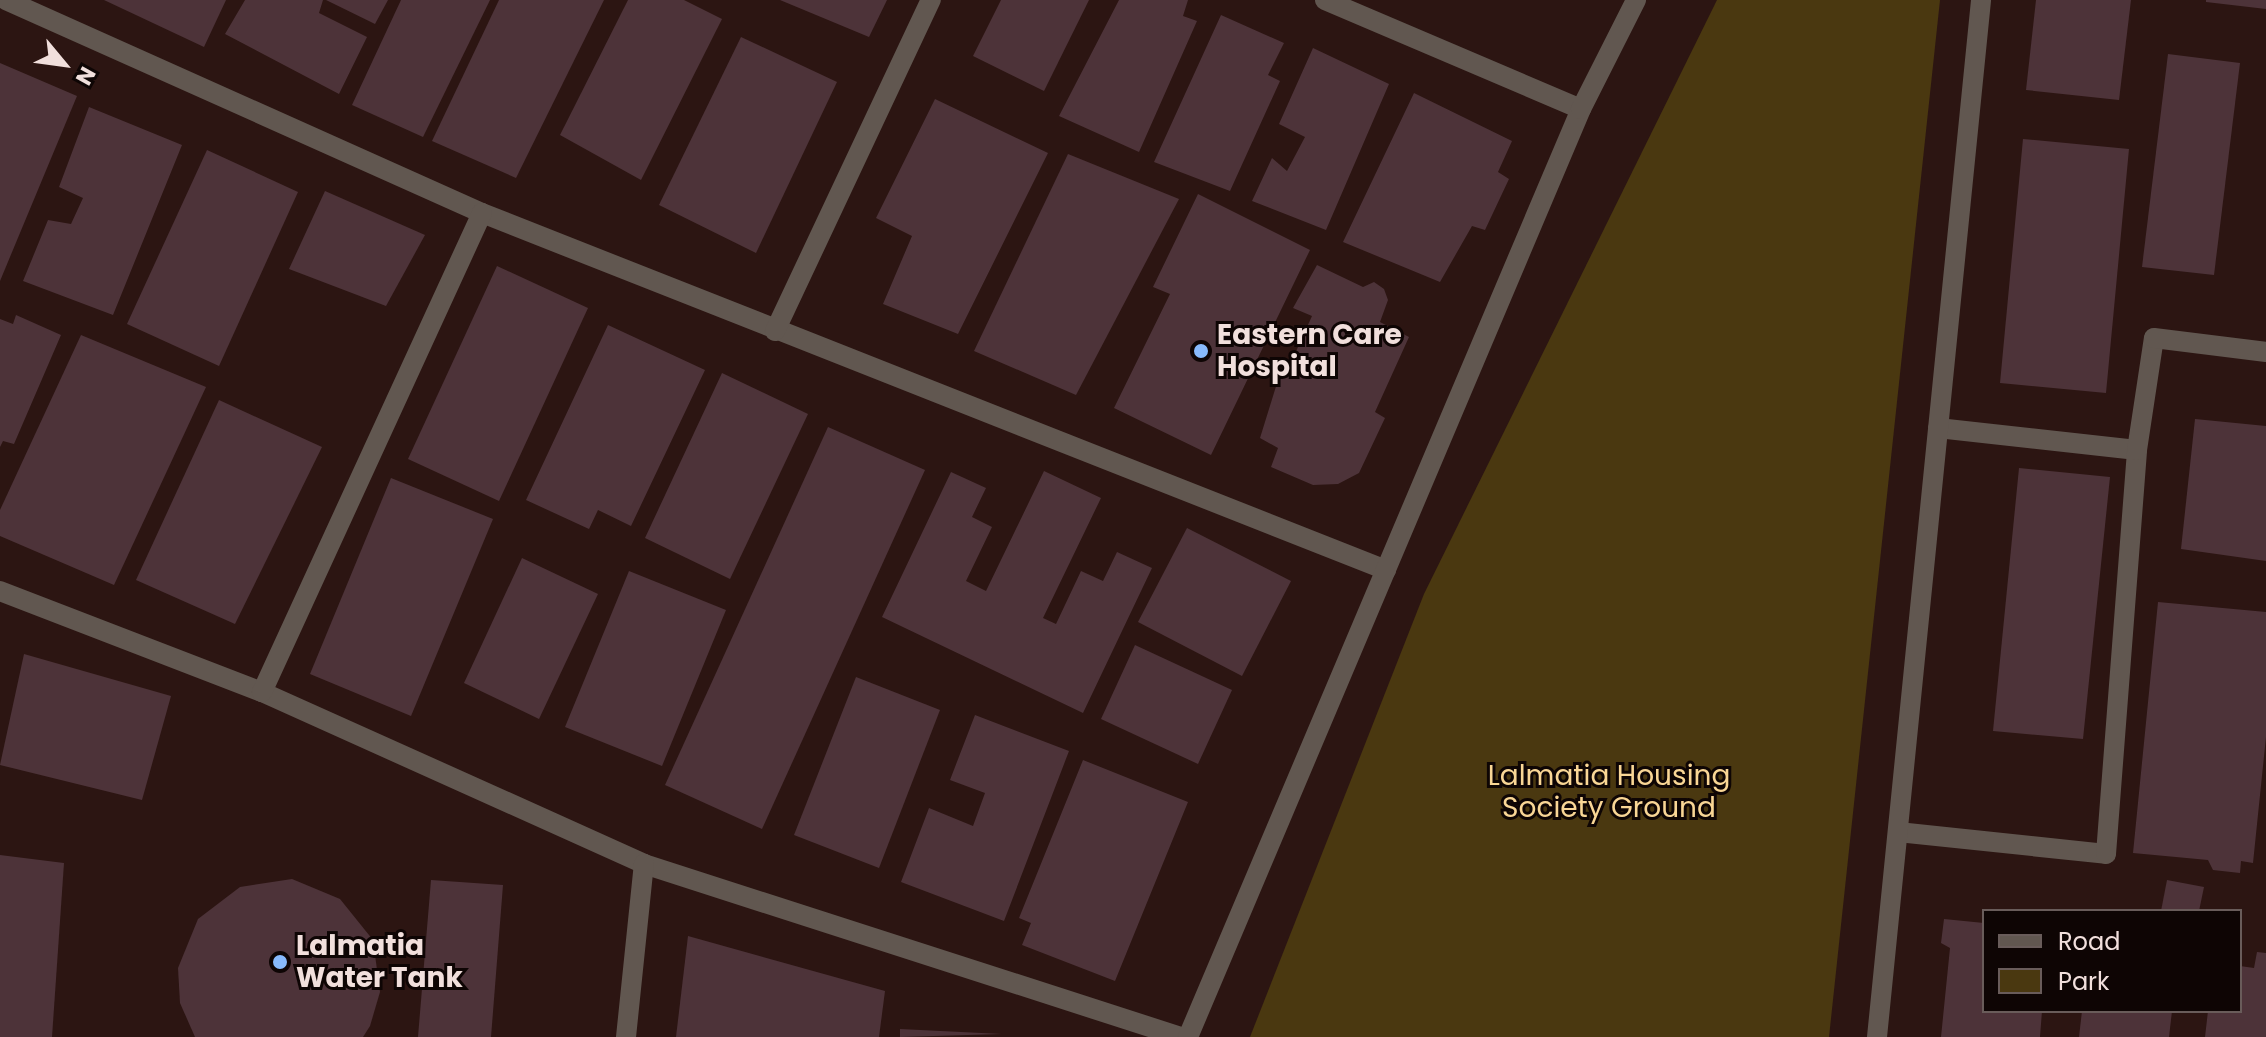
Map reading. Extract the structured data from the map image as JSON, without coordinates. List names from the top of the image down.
{
  "parks": ["Lalmatia Housing Society Ground"],
  "places": ["Eastern Care Hospital", "Lalmatia Water Tank"],
  "legend": ["Road", "Park"],
  "north": "bottom right"
}
